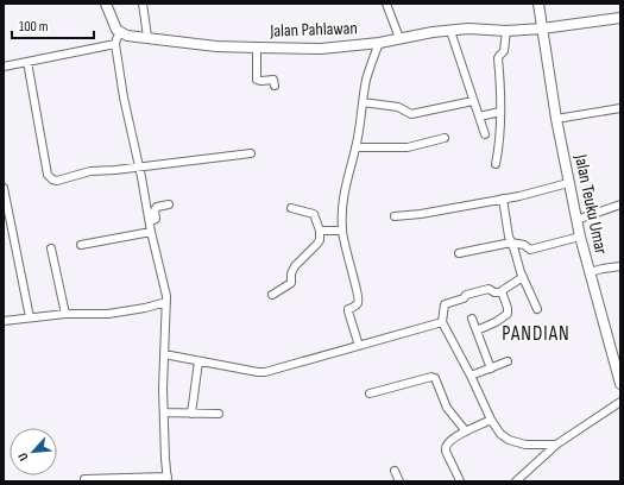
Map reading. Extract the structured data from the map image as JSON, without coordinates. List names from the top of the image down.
{
  "streets": {
    "main road": ["Jalan Pahlawan", "Jalan Teuku Umar"]
  },
  "crossings": [
    ["Jalan Pahlawan", "Jalan Teuku Umar"]
  ],
  "districts": ["PANDIAN"],
  "scale_bar": "100 m",
  "north": "bottom left"
}
